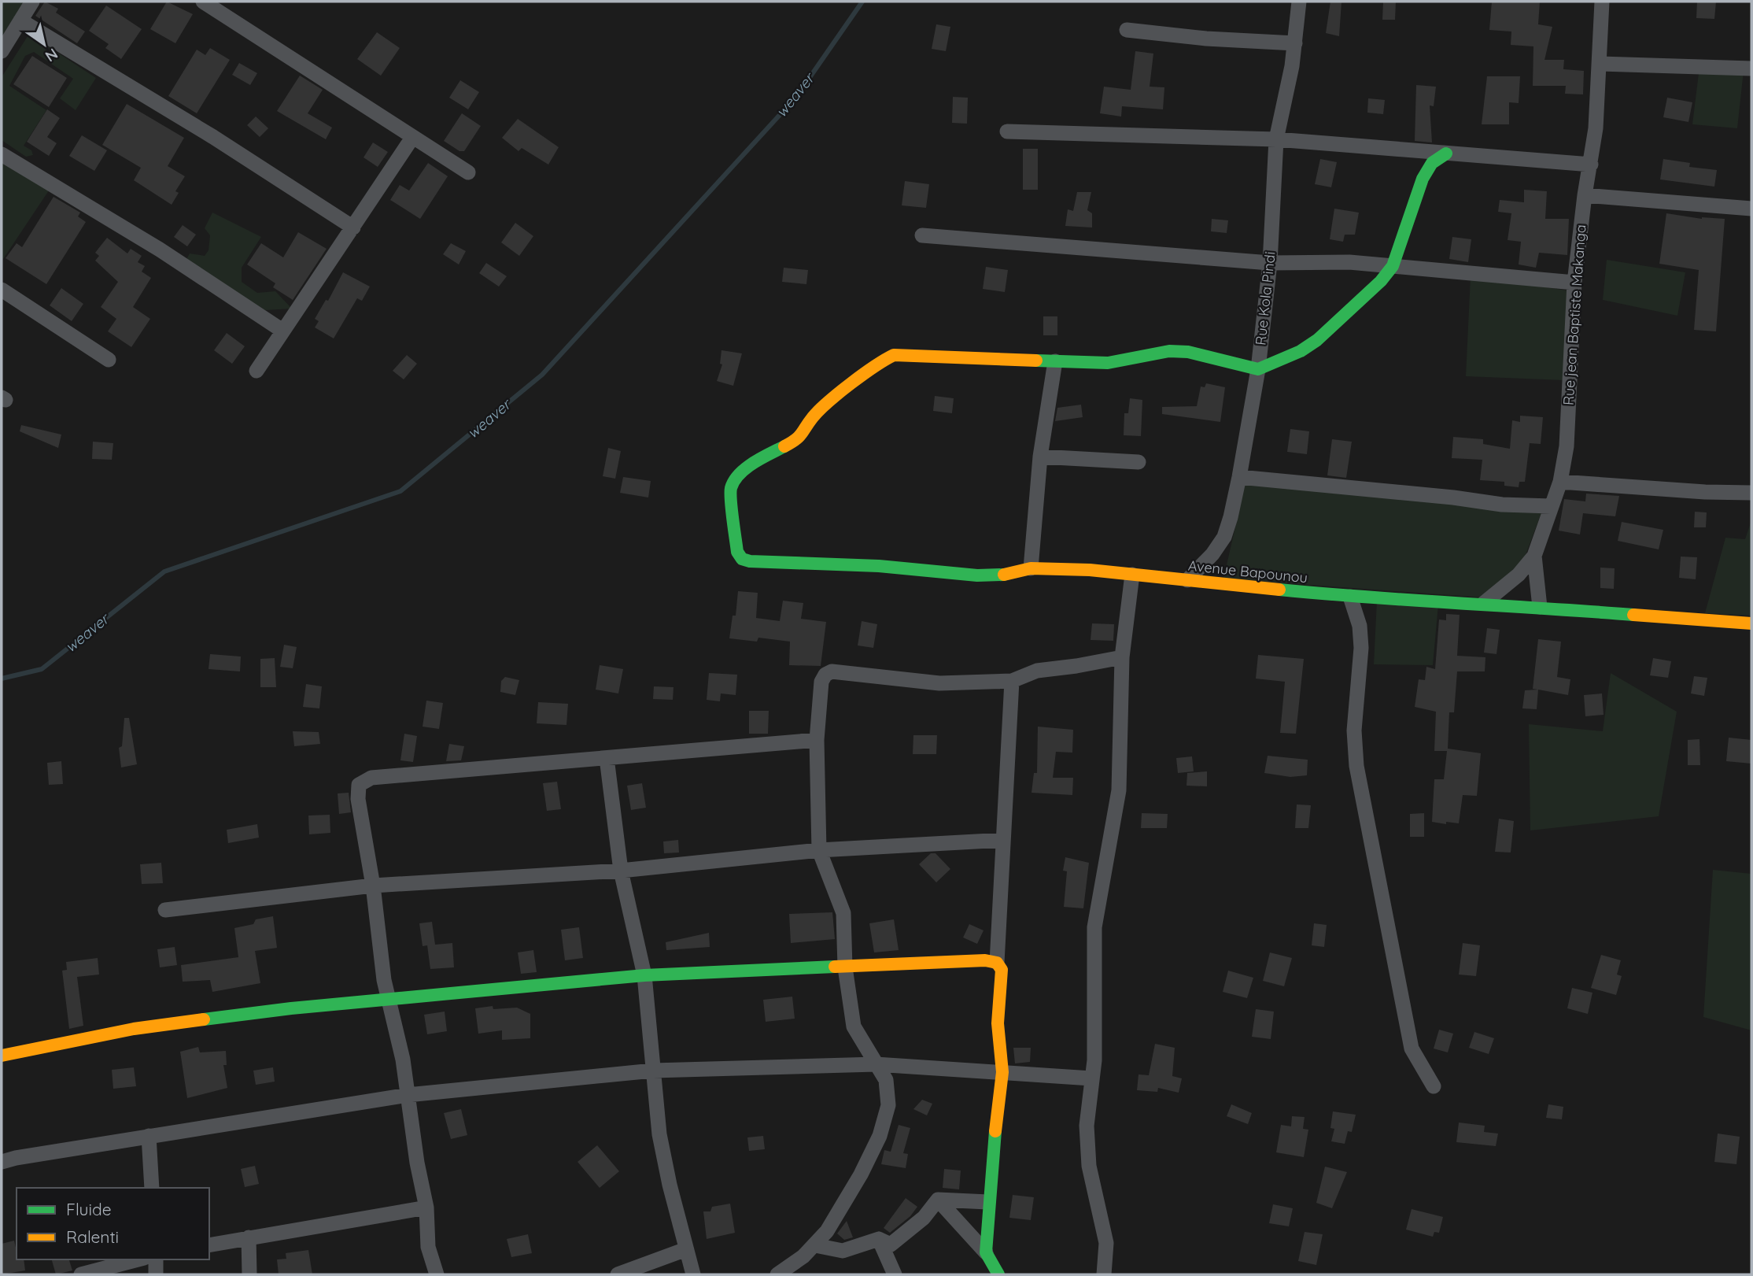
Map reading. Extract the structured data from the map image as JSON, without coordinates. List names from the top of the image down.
{
  "streets": {
    "street": ["Rue Kola Pindi", "Rue jean Baptiste Makanga", "Avenue Bapounou"]
  },
  "crossings": [
    ["Rue Kola Pindi", "Avenue Bapounou"],
    ["Rue jean Baptiste Makanga", "Avenue Bapounou"]
  ],
  "water": ["weaver"],
  "legend": ["Fluide", "Ralenti"],
  "north": "bottom right"
}
